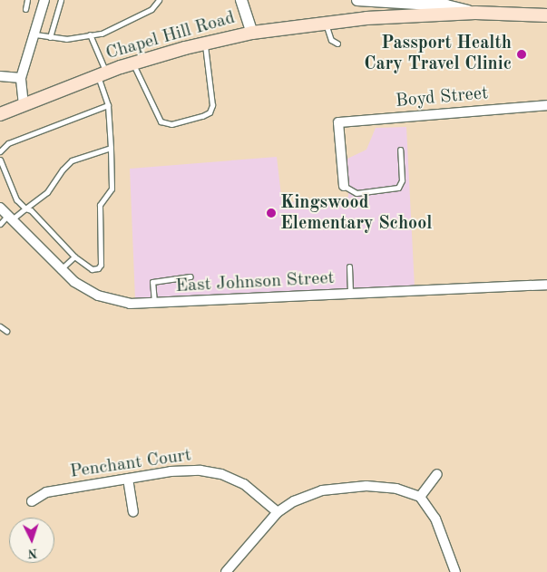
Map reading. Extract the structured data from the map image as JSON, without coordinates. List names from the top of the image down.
{
  "streets": {
    "main road": ["Chapel Hill Road"],
    "street": ["Boyd Street", "East Johnson Street", "Penchant Court"]
  },
  "places": ["Passport Health Cary Travel Clinic", "Kingswood Elementary School"],
  "north": "bottom"
}
